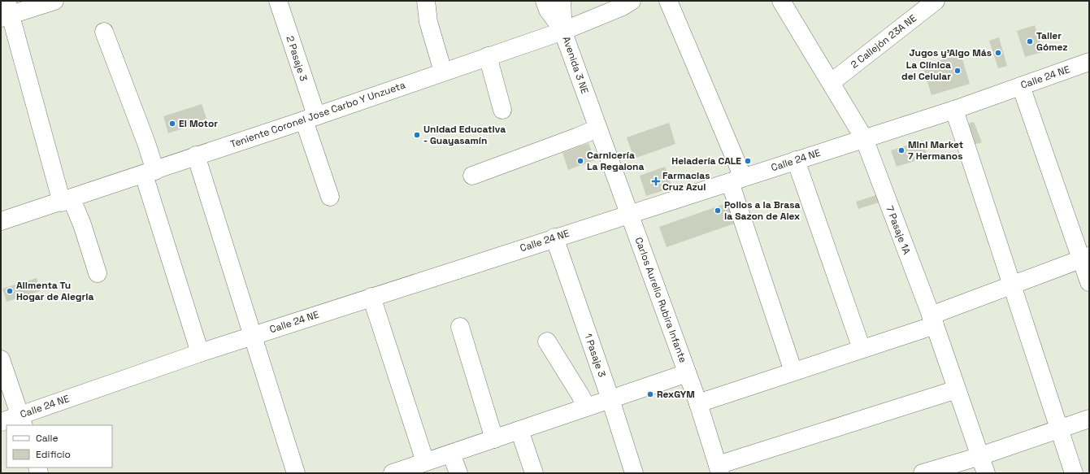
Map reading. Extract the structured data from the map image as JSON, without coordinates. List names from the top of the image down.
{
  "streets": {
    "street": [
      "2 Callejón 23A NE",
      "2 Pasaje 3",
      "Avenida 3 NE",
      "Calle 24 NE",
      "Teniente Coronel Jose Carbo Y Unzueta",
      "7 Pasaje 1A",
      "Carlos Aurelio Rubira Infante",
      "1 Pasaje 3"
    ]
  },
  "crossings": [
    ["2 Callejón 23A NE", "7 Pasaje 1A"],
    ["2 Pasaje 3", "Teniente Coronel Jose Carbo Y Unzueta"],
    ["Avenida 3 NE", "Teniente Coronel Jose Carbo Y Unzueta"],
    ["Avenida 3 NE", "Carlos Aurelio Rubira Infante"],
    ["Calle 24 NE", "7 Pasaje 1A"],
    ["Calle 24 NE", "Carlos Aurelio Rubira Infante"],
    ["Calle 24 NE", "1 Pasaje 3"]
  ],
  "places": {
    "other": [
      "Taller Gómez",
      "Jugos y'Algo Más",
      "La Clínica del Celular",
      "El Motor",
      "Unidad Educativa - Guayasamín",
      "Mini Market 7 Hermanos",
      "Carnicería La Regaiona",
      "Heladería CALE",
      "Pollos a la Brasa la Sazon de Alex",
      "Alimenta Tu Hogar de Alegria",
      "RexGYM"
    ],
    "health": ["Farmacias Cruz Azul"]
  },
  "legend": ["Calle", "Edificio"]
}
